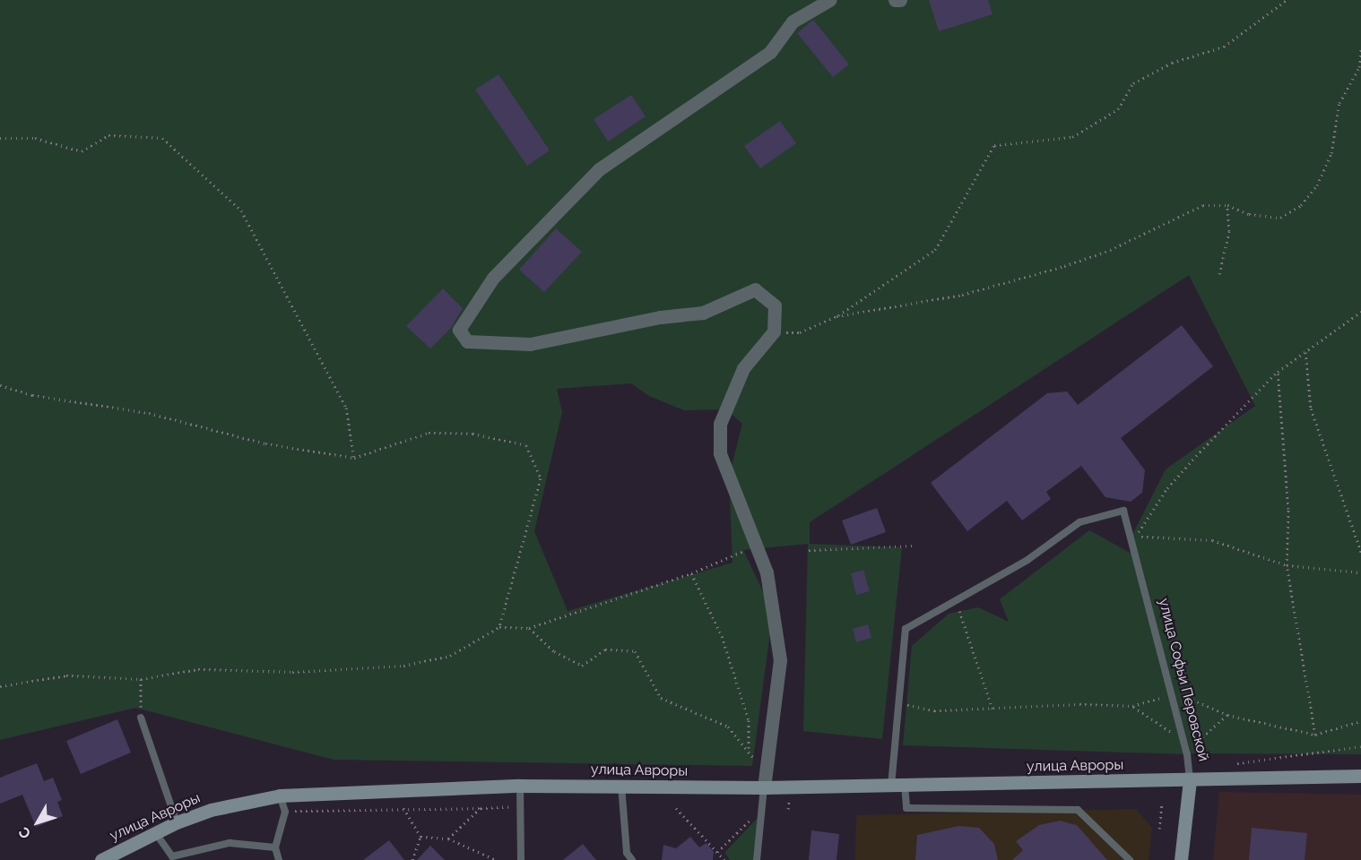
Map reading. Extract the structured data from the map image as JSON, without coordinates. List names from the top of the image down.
{
  "streets": {
    "street": ["улица Софьи Перовской", "улица Авроры"]
  },
  "crossings": [
    ["улица Софьи Перовской", "улица Авроры"]
  ],
  "north": "bottom left"
}
